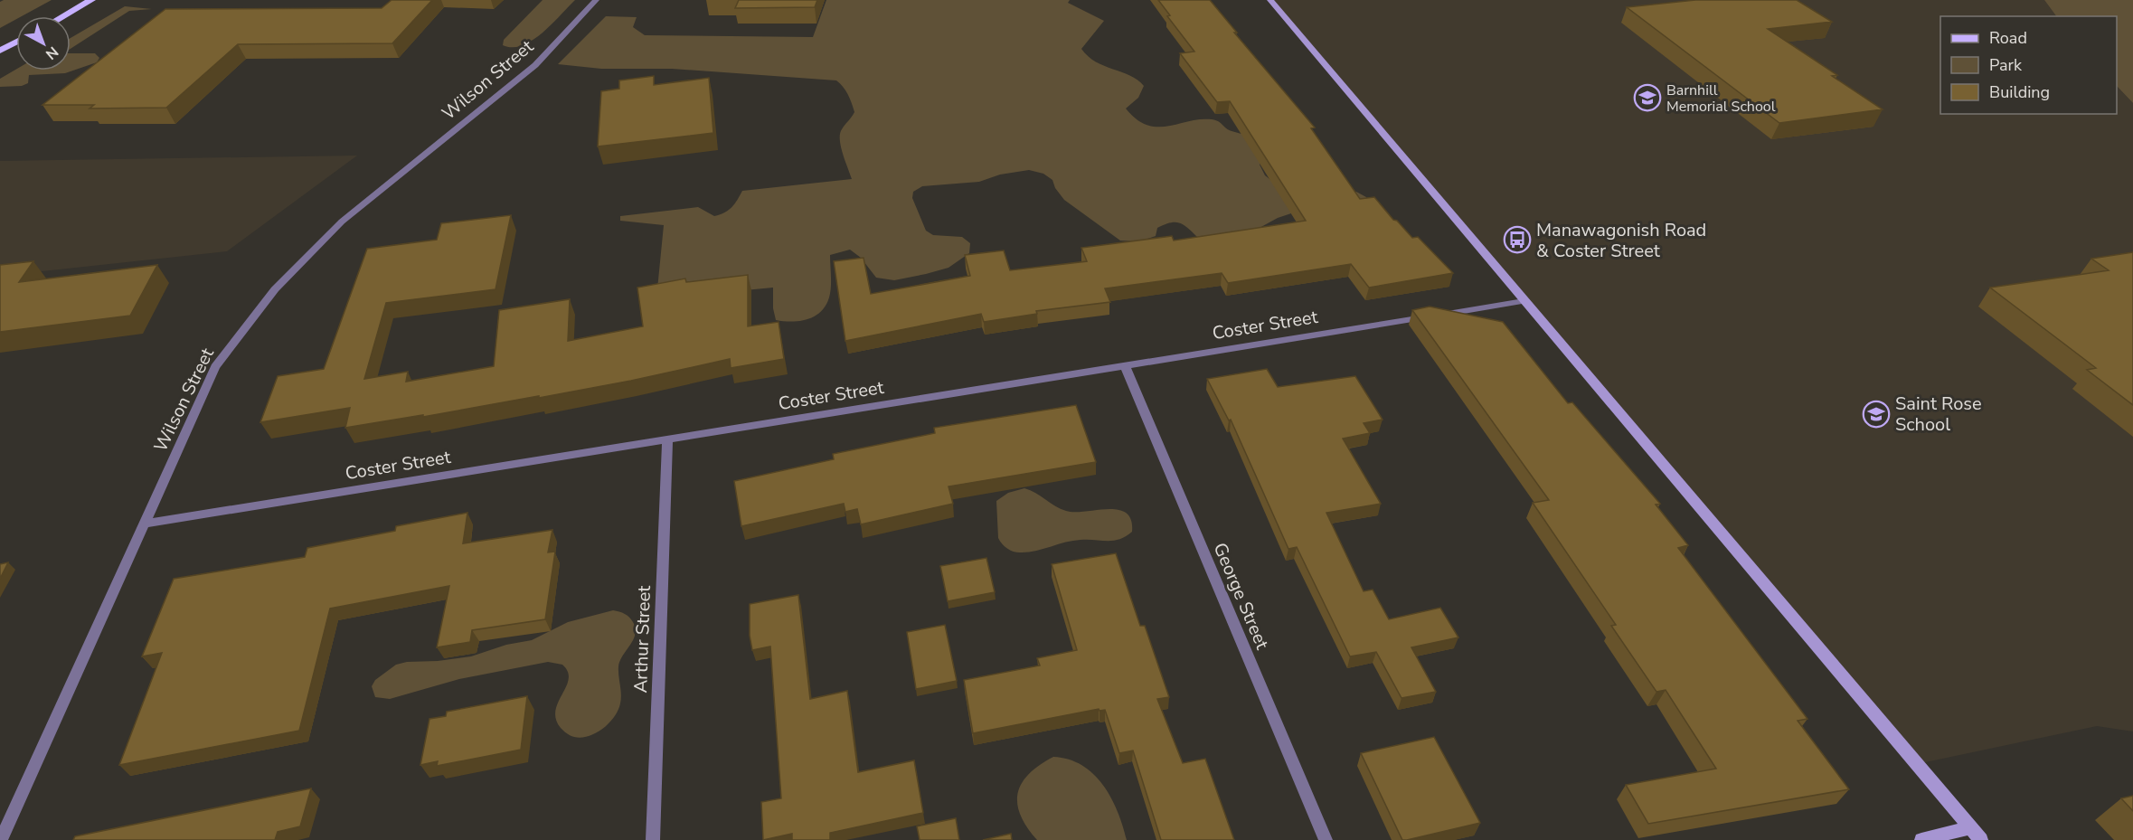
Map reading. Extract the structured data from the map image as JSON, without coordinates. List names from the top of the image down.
{
  "streets": {
    "street": [
      "Wilson Street",
      "Coster Street",
      "George Street",
      "Arthur Street"
    ]
  },
  "crossings": [
    ["Wilson Street", "Coster Street"],
    ["Coster Street", "George Street"],
    ["Coster Street", "Arthur Street"]
  ],
  "places": {
    "school or university": ["Barnhill Memorial School", "Saint Rose School"],
    "bus stop": ["Manawagonish Road & Coster Street"]
  },
  "legend": ["Road", "Park", "Building"],
  "north": "bottom right"
}
